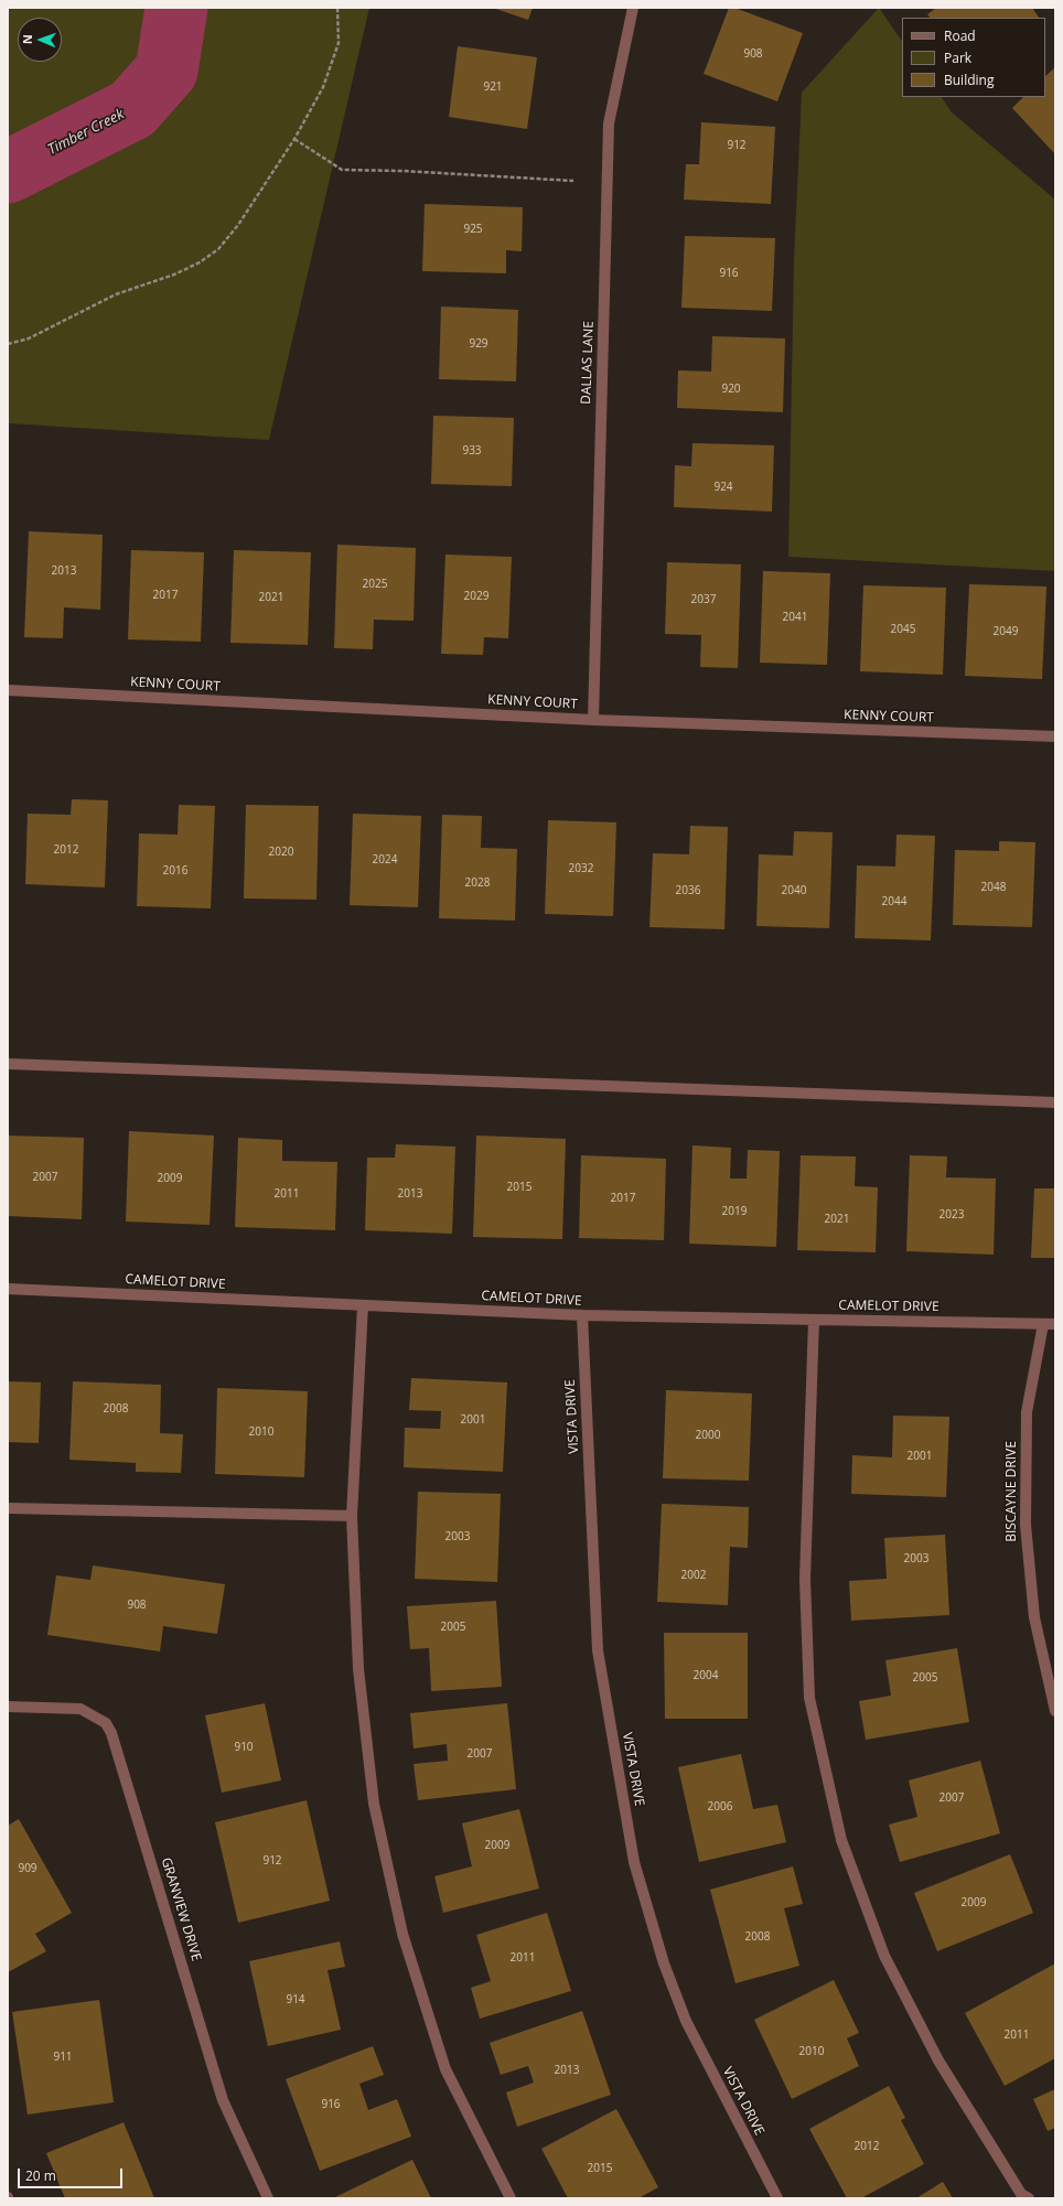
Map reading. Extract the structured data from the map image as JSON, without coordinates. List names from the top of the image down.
{
  "streets": {
    "street": [
      "DALLAS LANE",
      "KENNY COURT",
      "CAMELOT DRIVE",
      "VISTA DRIVE",
      "BISCAYNE DRIVE",
      "GRANVIEW DRIVE"
    ]
  },
  "crossings": [
    ["DALLAS LANE", "KENNY COURT"],
    ["CAMELOT DRIVE", "VISTA DRIVE"],
    ["CAMELOT DRIVE", "BISCAYNE DRIVE"]
  ],
  "water": ["Timber Creek"],
  "house_numbers": [
    "908",
    "921",
    "912",
    "925",
    "916",
    "929",
    "920",
    "933",
    "924",
    "2013",
    "2025",
    "2017",
    "2029",
    "2021",
    "2037",
    "2041",
    "2045",
    "2049",
    "2012",
    "2020",
    "2024",
    "2032",
    "2016",
    "2028",
    "2048",
    "2036",
    "2040",
    "2044",
    "2007",
    "2009",
    "2015",
    "2011",
    "2013",
    "2017",
    "2019",
    "2023",
    "2021",
    "2008",
    "2001",
    "2010",
    "2000",
    "2001",
    "2003",
    "2003",
    "2002",
    "908",
    "2005",
    "2004",
    "2005",
    "910",
    "2007",
    "2007",
    "2006",
    "2009",
    "912",
    "909",
    "2009",
    "2008",
    "2011",
    "914",
    "2011",
    "2010",
    "911",
    "2013",
    "916",
    "2012",
    "2015"
  ],
  "legend": ["Road", "Park", "Building"],
  "scale_bar": "20 m",
  "north": "left"
}
